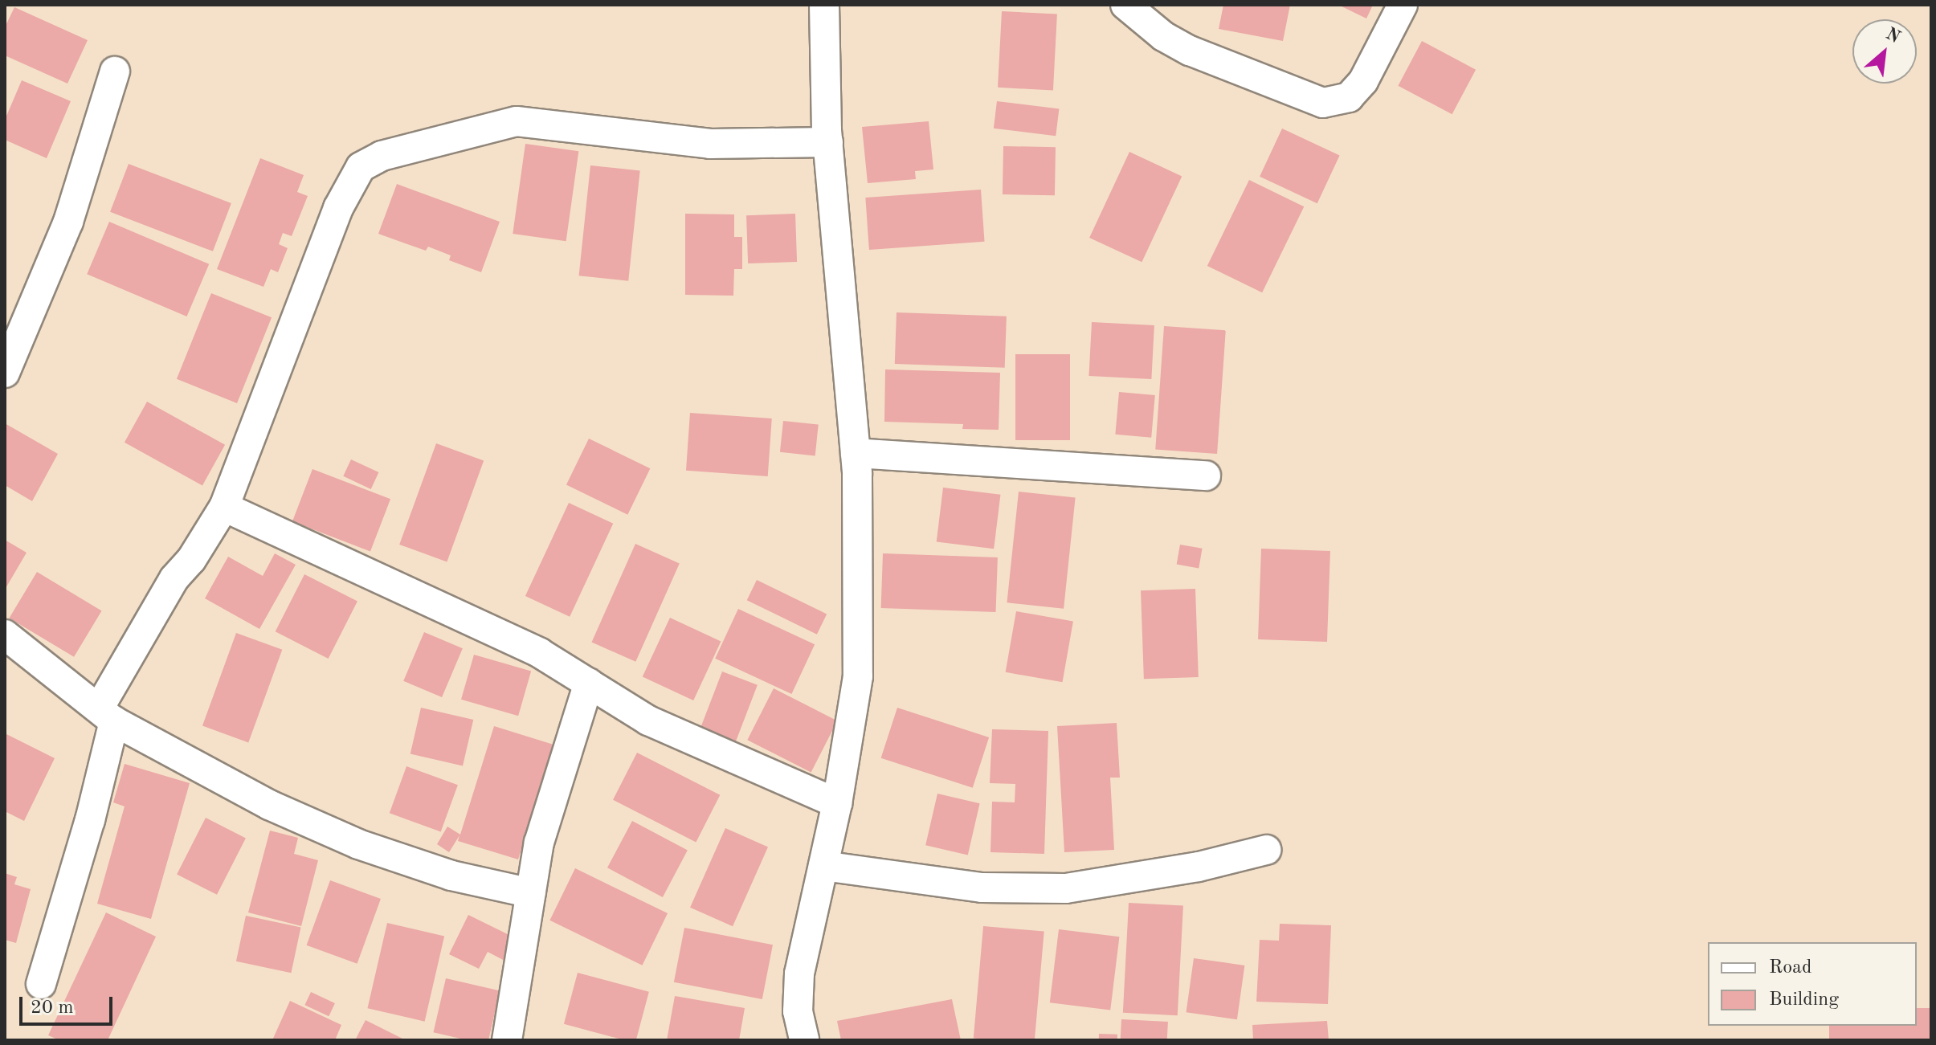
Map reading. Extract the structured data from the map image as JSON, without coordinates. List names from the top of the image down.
{
  "legend": ["Road", "Building"],
  "scale_bar": "20 m",
  "north": "top right"
}
